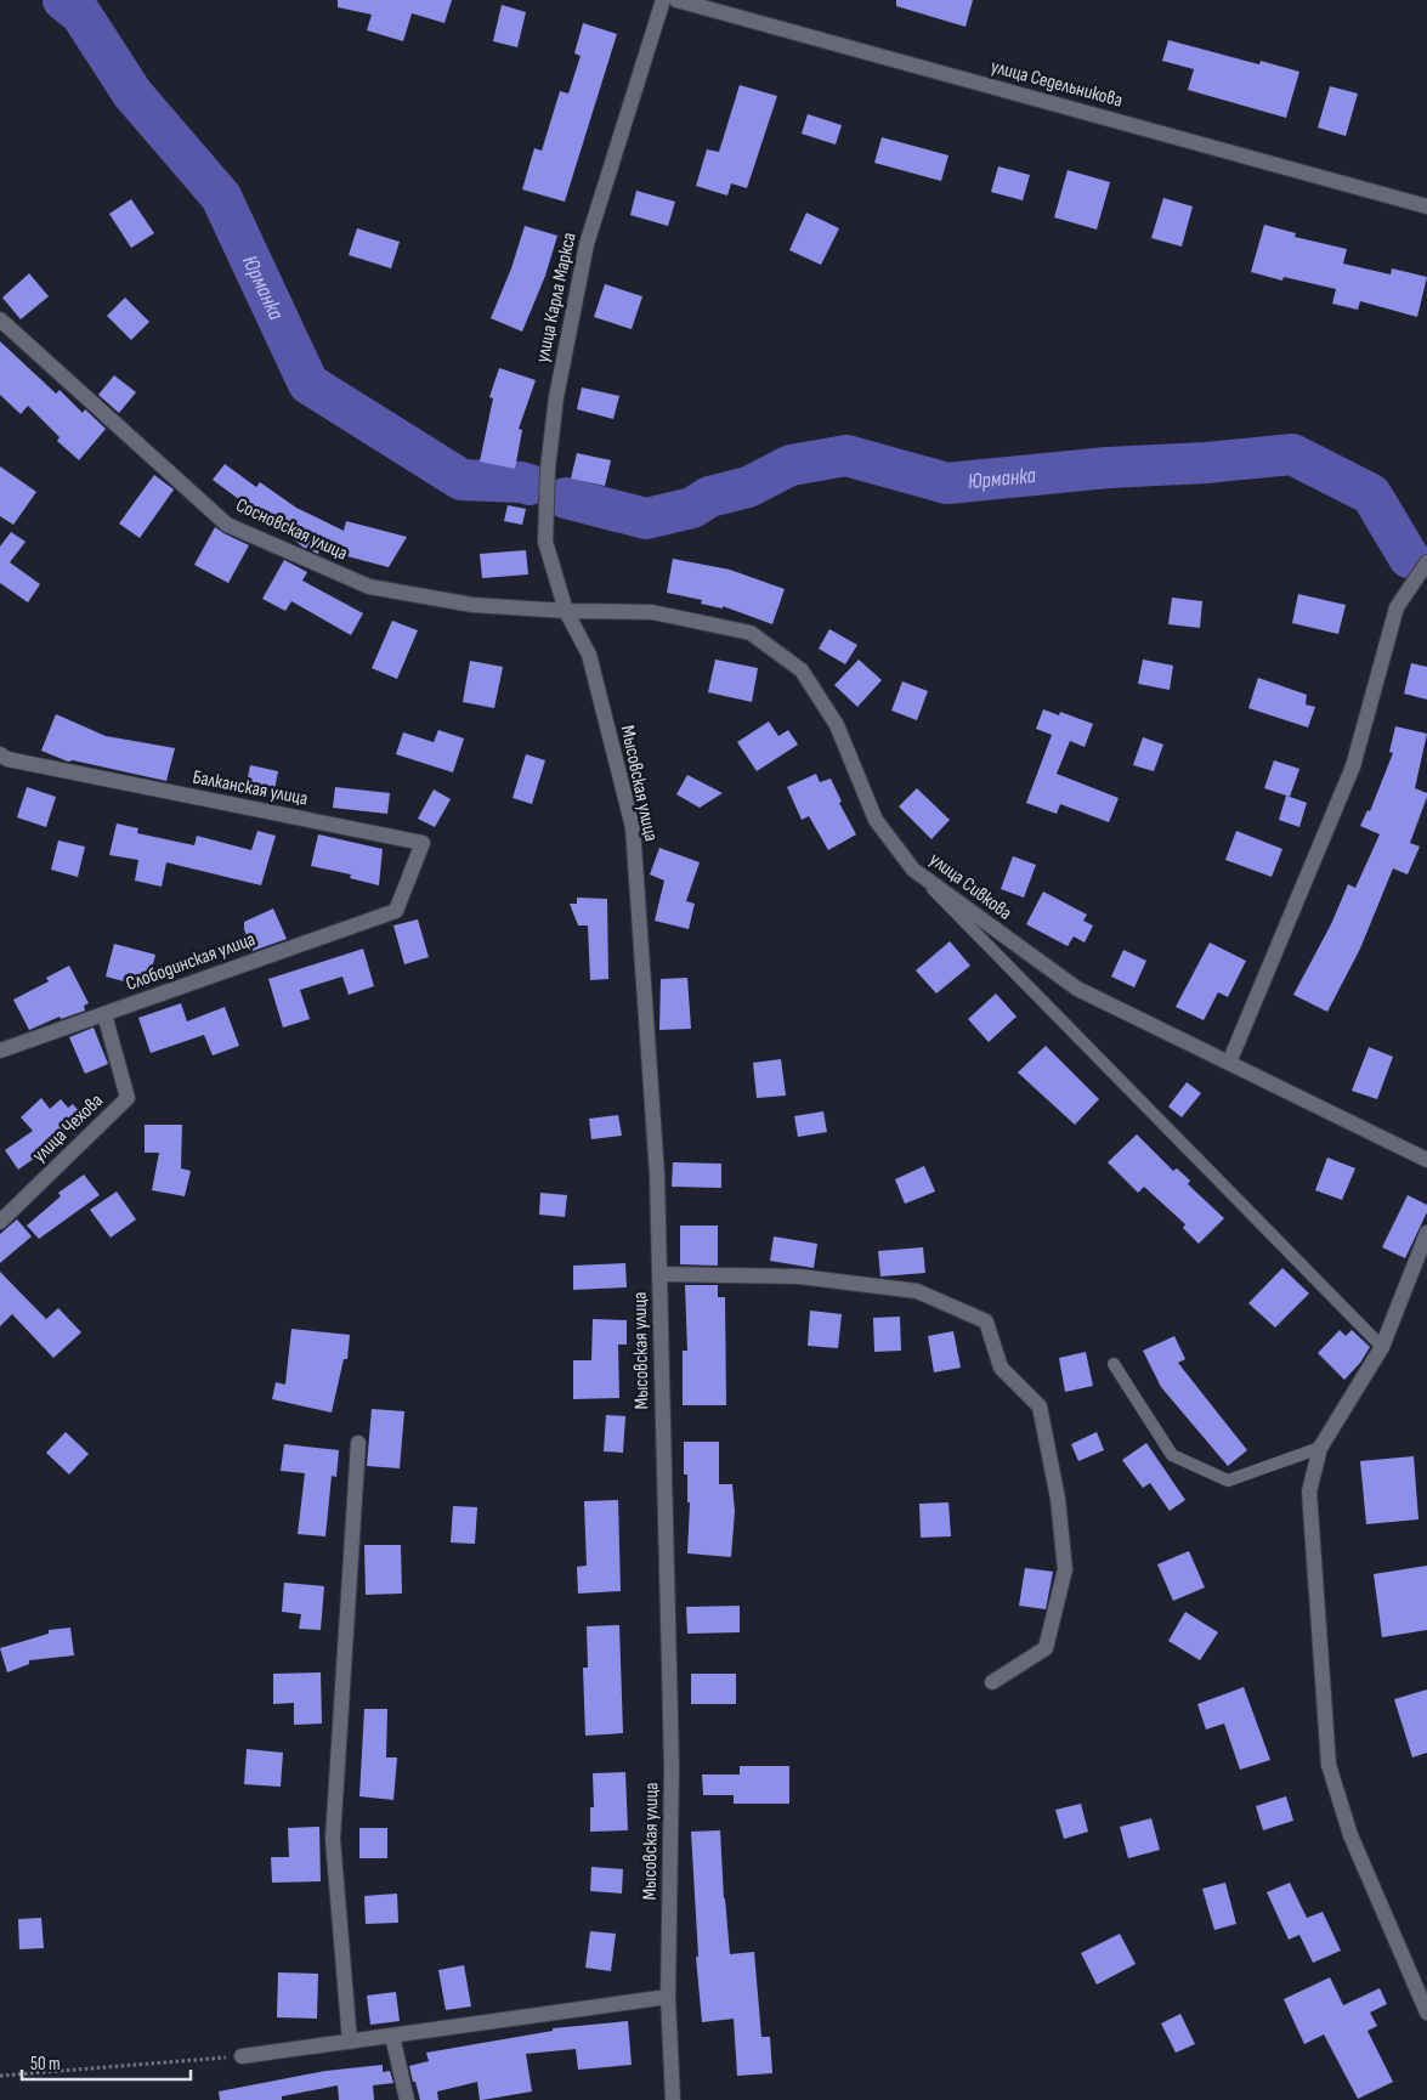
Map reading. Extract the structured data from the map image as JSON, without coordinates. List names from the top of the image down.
{
  "streets": {
    "street": [
      "улица Седельникова",
      "улица Карла Маркса",
      "Сосновская улица",
      "Мысовская улица",
      "Балканская улица",
      "улица Сивкова",
      "Слободинская улица",
      "улица Чехова"
    ]
  },
  "crossings": [
    ["улица Карла Маркса", "Сосновская улица"],
    ["улица Карла Маркса", "Мысовская улица"],
    ["улица Карла Маркса", "улица Сивкова"],
    ["Сосновская улица", "Мысовская улица"],
    ["Сосновская улица", "улица Сивкова"],
    ["Мысовская улица", "улица Сивкова"],
    ["Балканская улица", "Слободинская улица"],
    ["Слободинская улица", "улица Чехова"]
  ],
  "water": ["Юрманка"],
  "scale_bar": "50 m"
}
